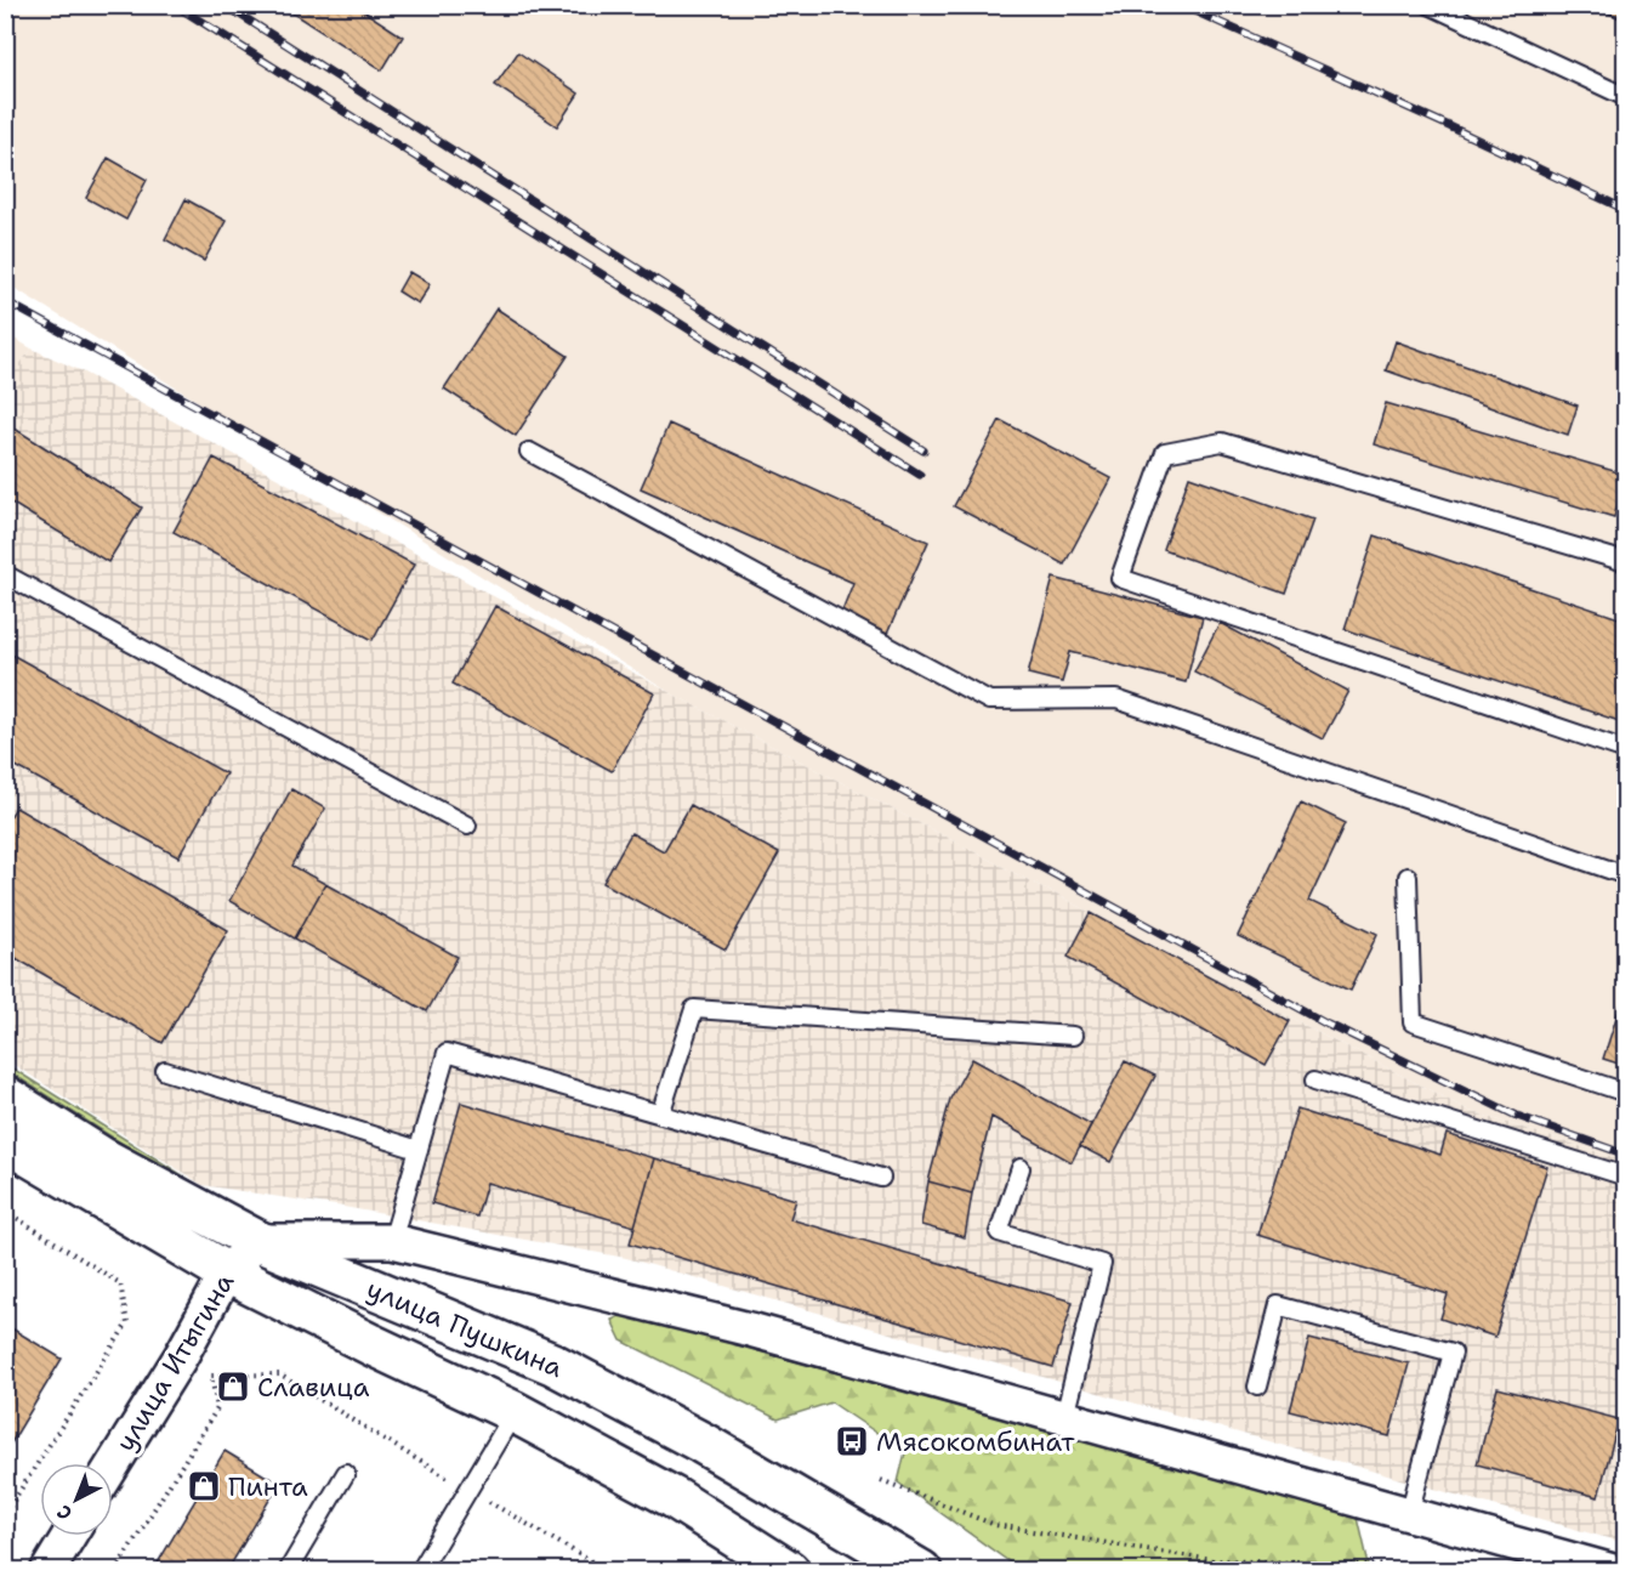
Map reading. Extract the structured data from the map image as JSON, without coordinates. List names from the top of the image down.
{
  "streets": {
    "main road": ["улица Пушкина"],
    "street": ["улица Итыгина"]
  },
  "crossings": [
    ["улица Пушкина", "улица Итыгина"]
  ],
  "places": {
    "shop": ["Славица", "Пинта"],
    "bus stop": ["Мясокомбинат"]
  },
  "north": "bottom left"
}
